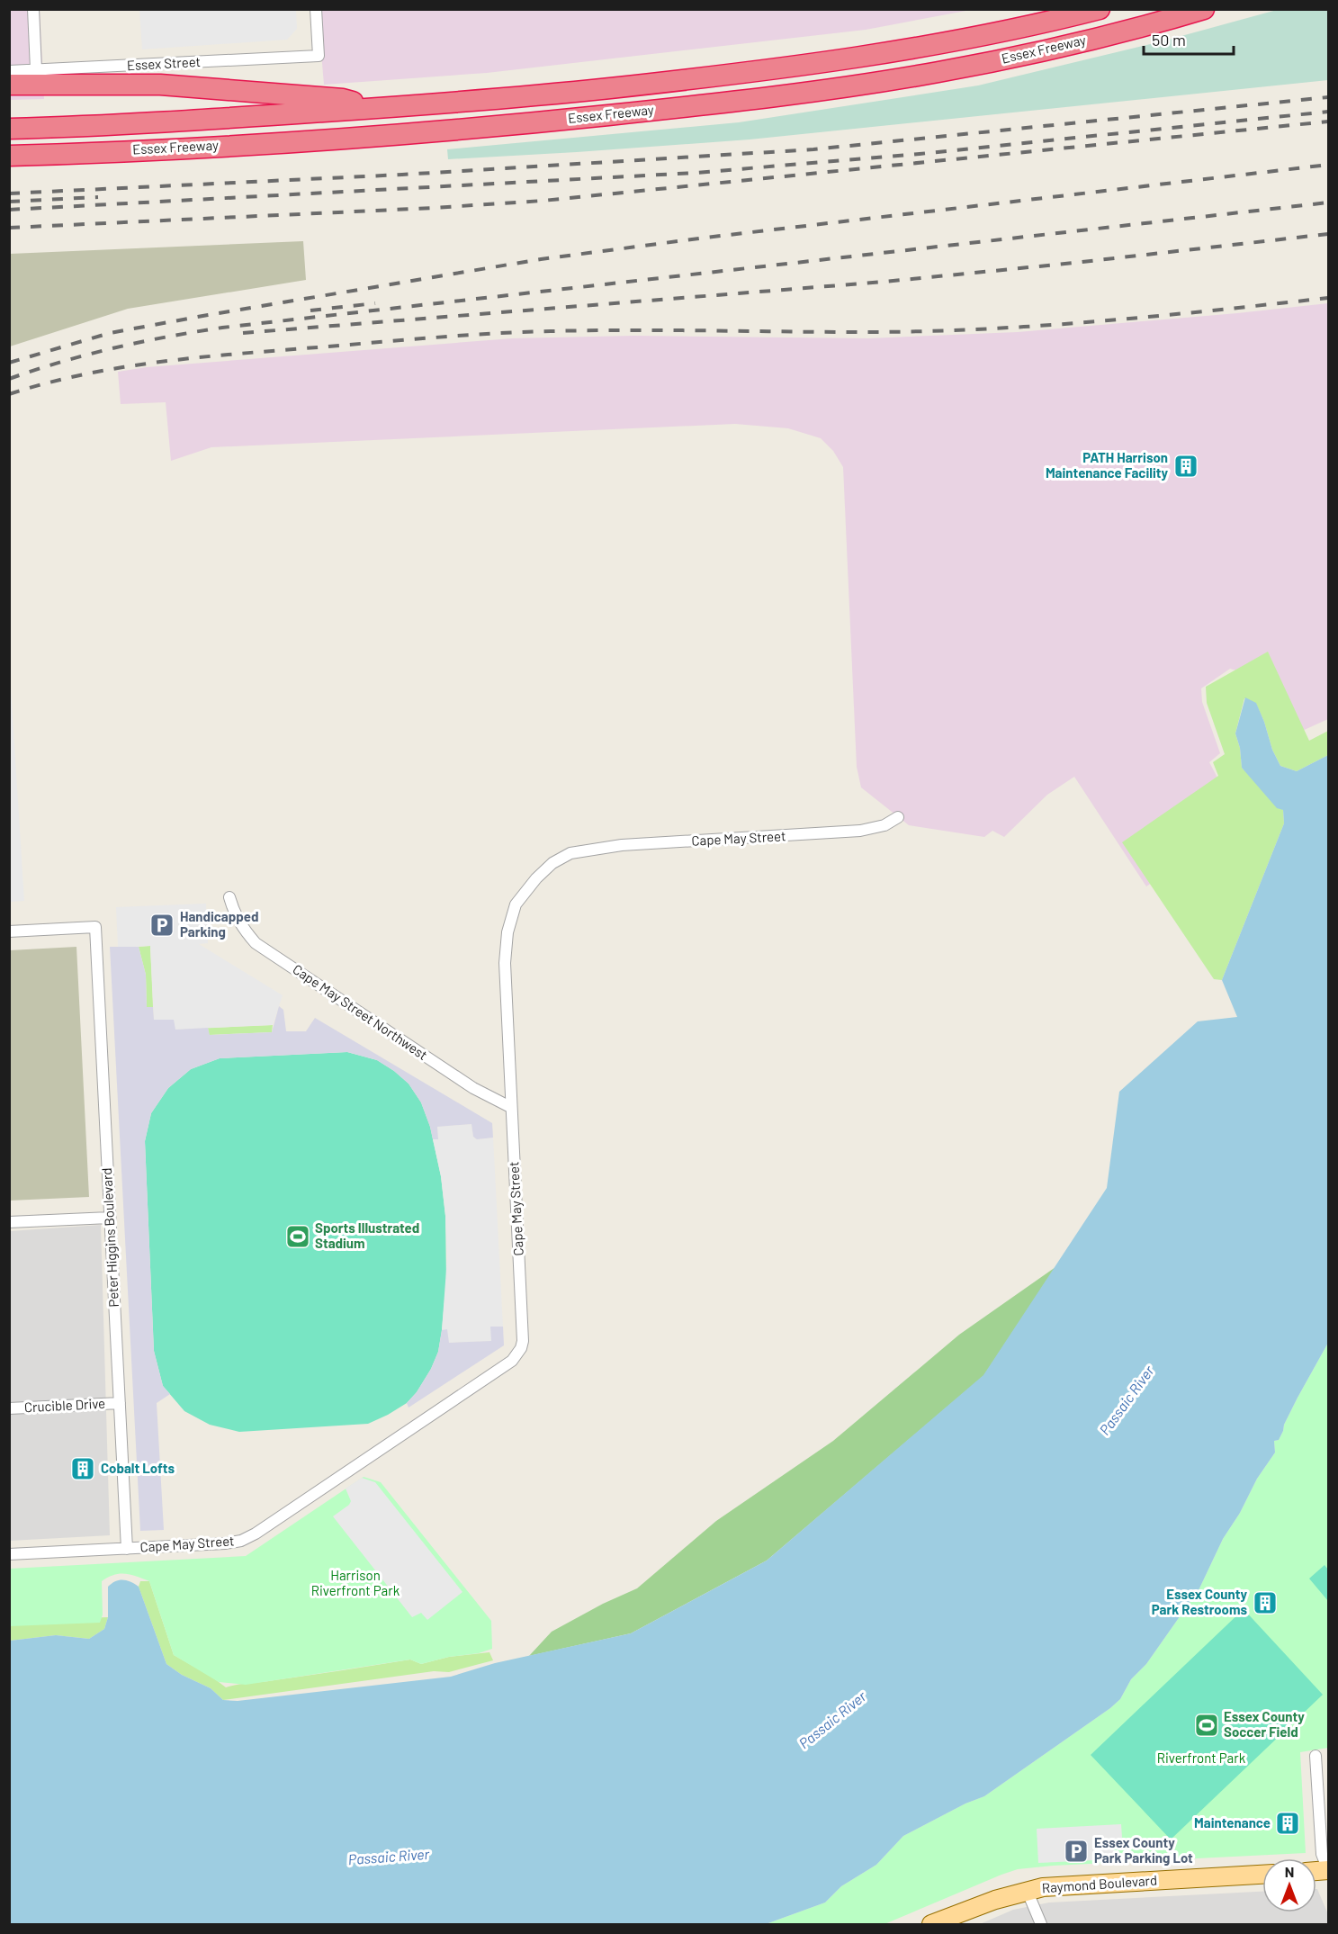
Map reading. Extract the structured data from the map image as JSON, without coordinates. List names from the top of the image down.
{
  "streets": {
    "highway": ["Essex Freeway"],
    "main road": ["Raymond Boulevard"],
    "street": [
      "Essex Street",
      "Cape May Street",
      "Cape May Street Northwest",
      "Peter Higgins Boulevard",
      "Crucible Drive"
    ]
  },
  "crossings": [
    ["Cape May Street", "Cape May Street Northwest"],
    ["Cape May Street", "Peter Higgins Boulevard"],
    ["Peter Higgins Boulevard", "Crucible Drive"]
  ],
  "water": ["Passaic River"],
  "parks": ["Harrison Riverfront Park", "Riverfront Park"],
  "places": {
    "building": [
      "PATH Harrison Maintenance Facility",
      "Cobalt Lofts",
      "Essex County Park Restrooms",
      "Maintenance"
    ],
    "parking": ["Handicapped Parking", "Essex County Park Parking Lot"],
    "sports": ["Sports Illustrated Stadium", "Essex County Soccer Field"]
  },
  "scale_bar": "50 m",
  "north": "top"
}
